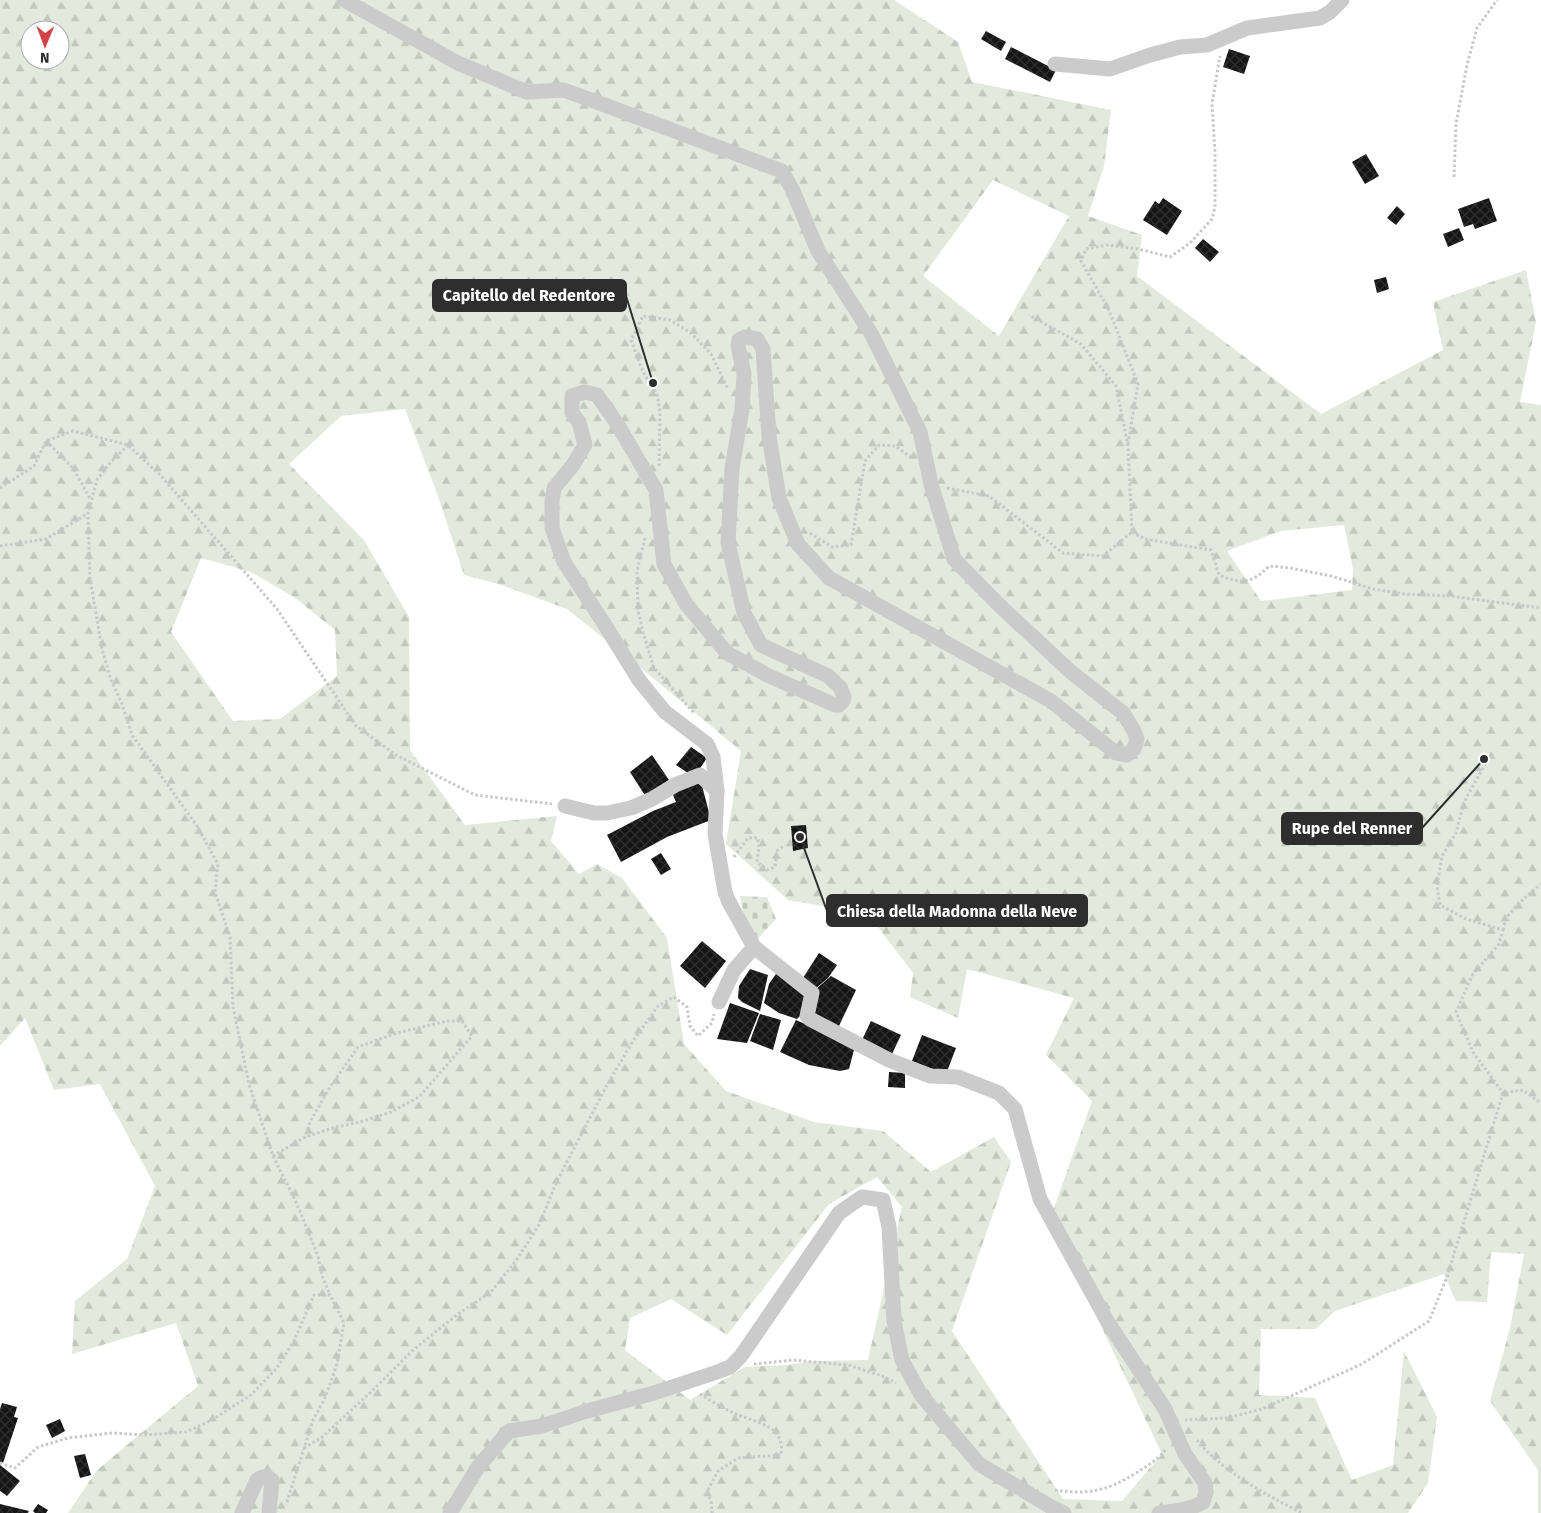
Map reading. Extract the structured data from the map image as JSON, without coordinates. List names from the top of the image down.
{
  "places": ["Capitello del Redentore", "Rupe del Renner", "Chiesa della Madonna della Neve"],
  "north": "bottom"
}
